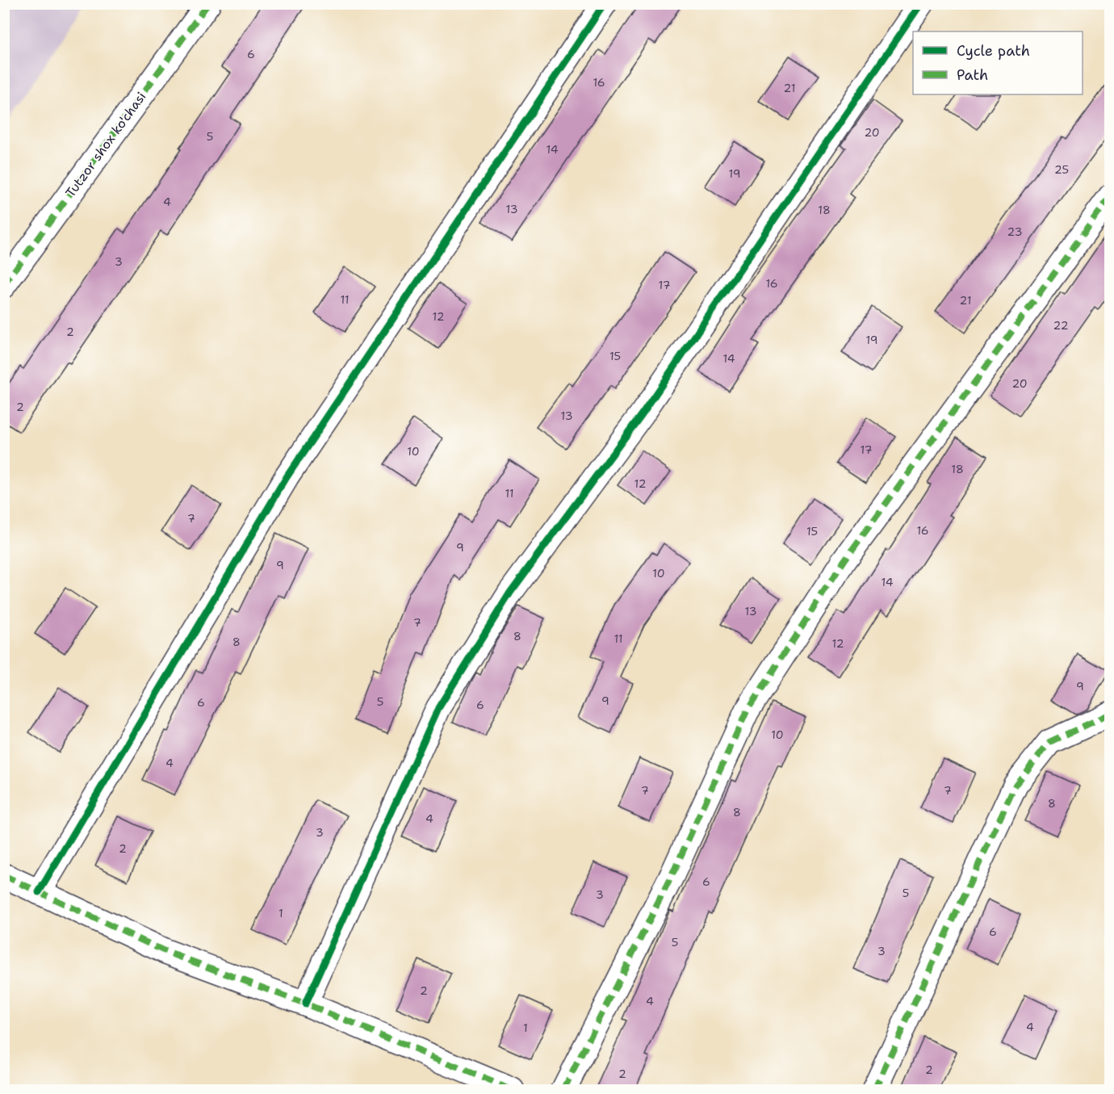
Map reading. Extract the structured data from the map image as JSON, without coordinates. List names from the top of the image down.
{
  "streets": {
    "street": ["Tutzor shox ko'chasi"]
  },
  "house_numbers": [
    "6",
    "16",
    "21",
    "20",
    "5",
    "14",
    "25",
    "19",
    "4",
    "13",
    "18",
    "23",
    "3",
    "16",
    "17",
    "11",
    "21",
    "12",
    "22",
    "2",
    "19",
    "15",
    "14",
    "20",
    "2",
    "13",
    "17",
    "10",
    "18",
    "12",
    "11",
    "7",
    "16",
    "15",
    "9",
    "9",
    "10",
    "14",
    "13",
    "7",
    "8",
    "11",
    "8",
    "12",
    "9",
    "9",
    "5",
    "6",
    "6",
    "10",
    "4",
    "7",
    "7",
    "8",
    "8",
    "4",
    "3",
    "2",
    "6",
    "5",
    "3",
    "1",
    "6",
    "5",
    "3",
    "2",
    "4",
    "4",
    "1",
    "2",
    "2"
  ],
  "legend": ["Cycle path", "Path"]
}
